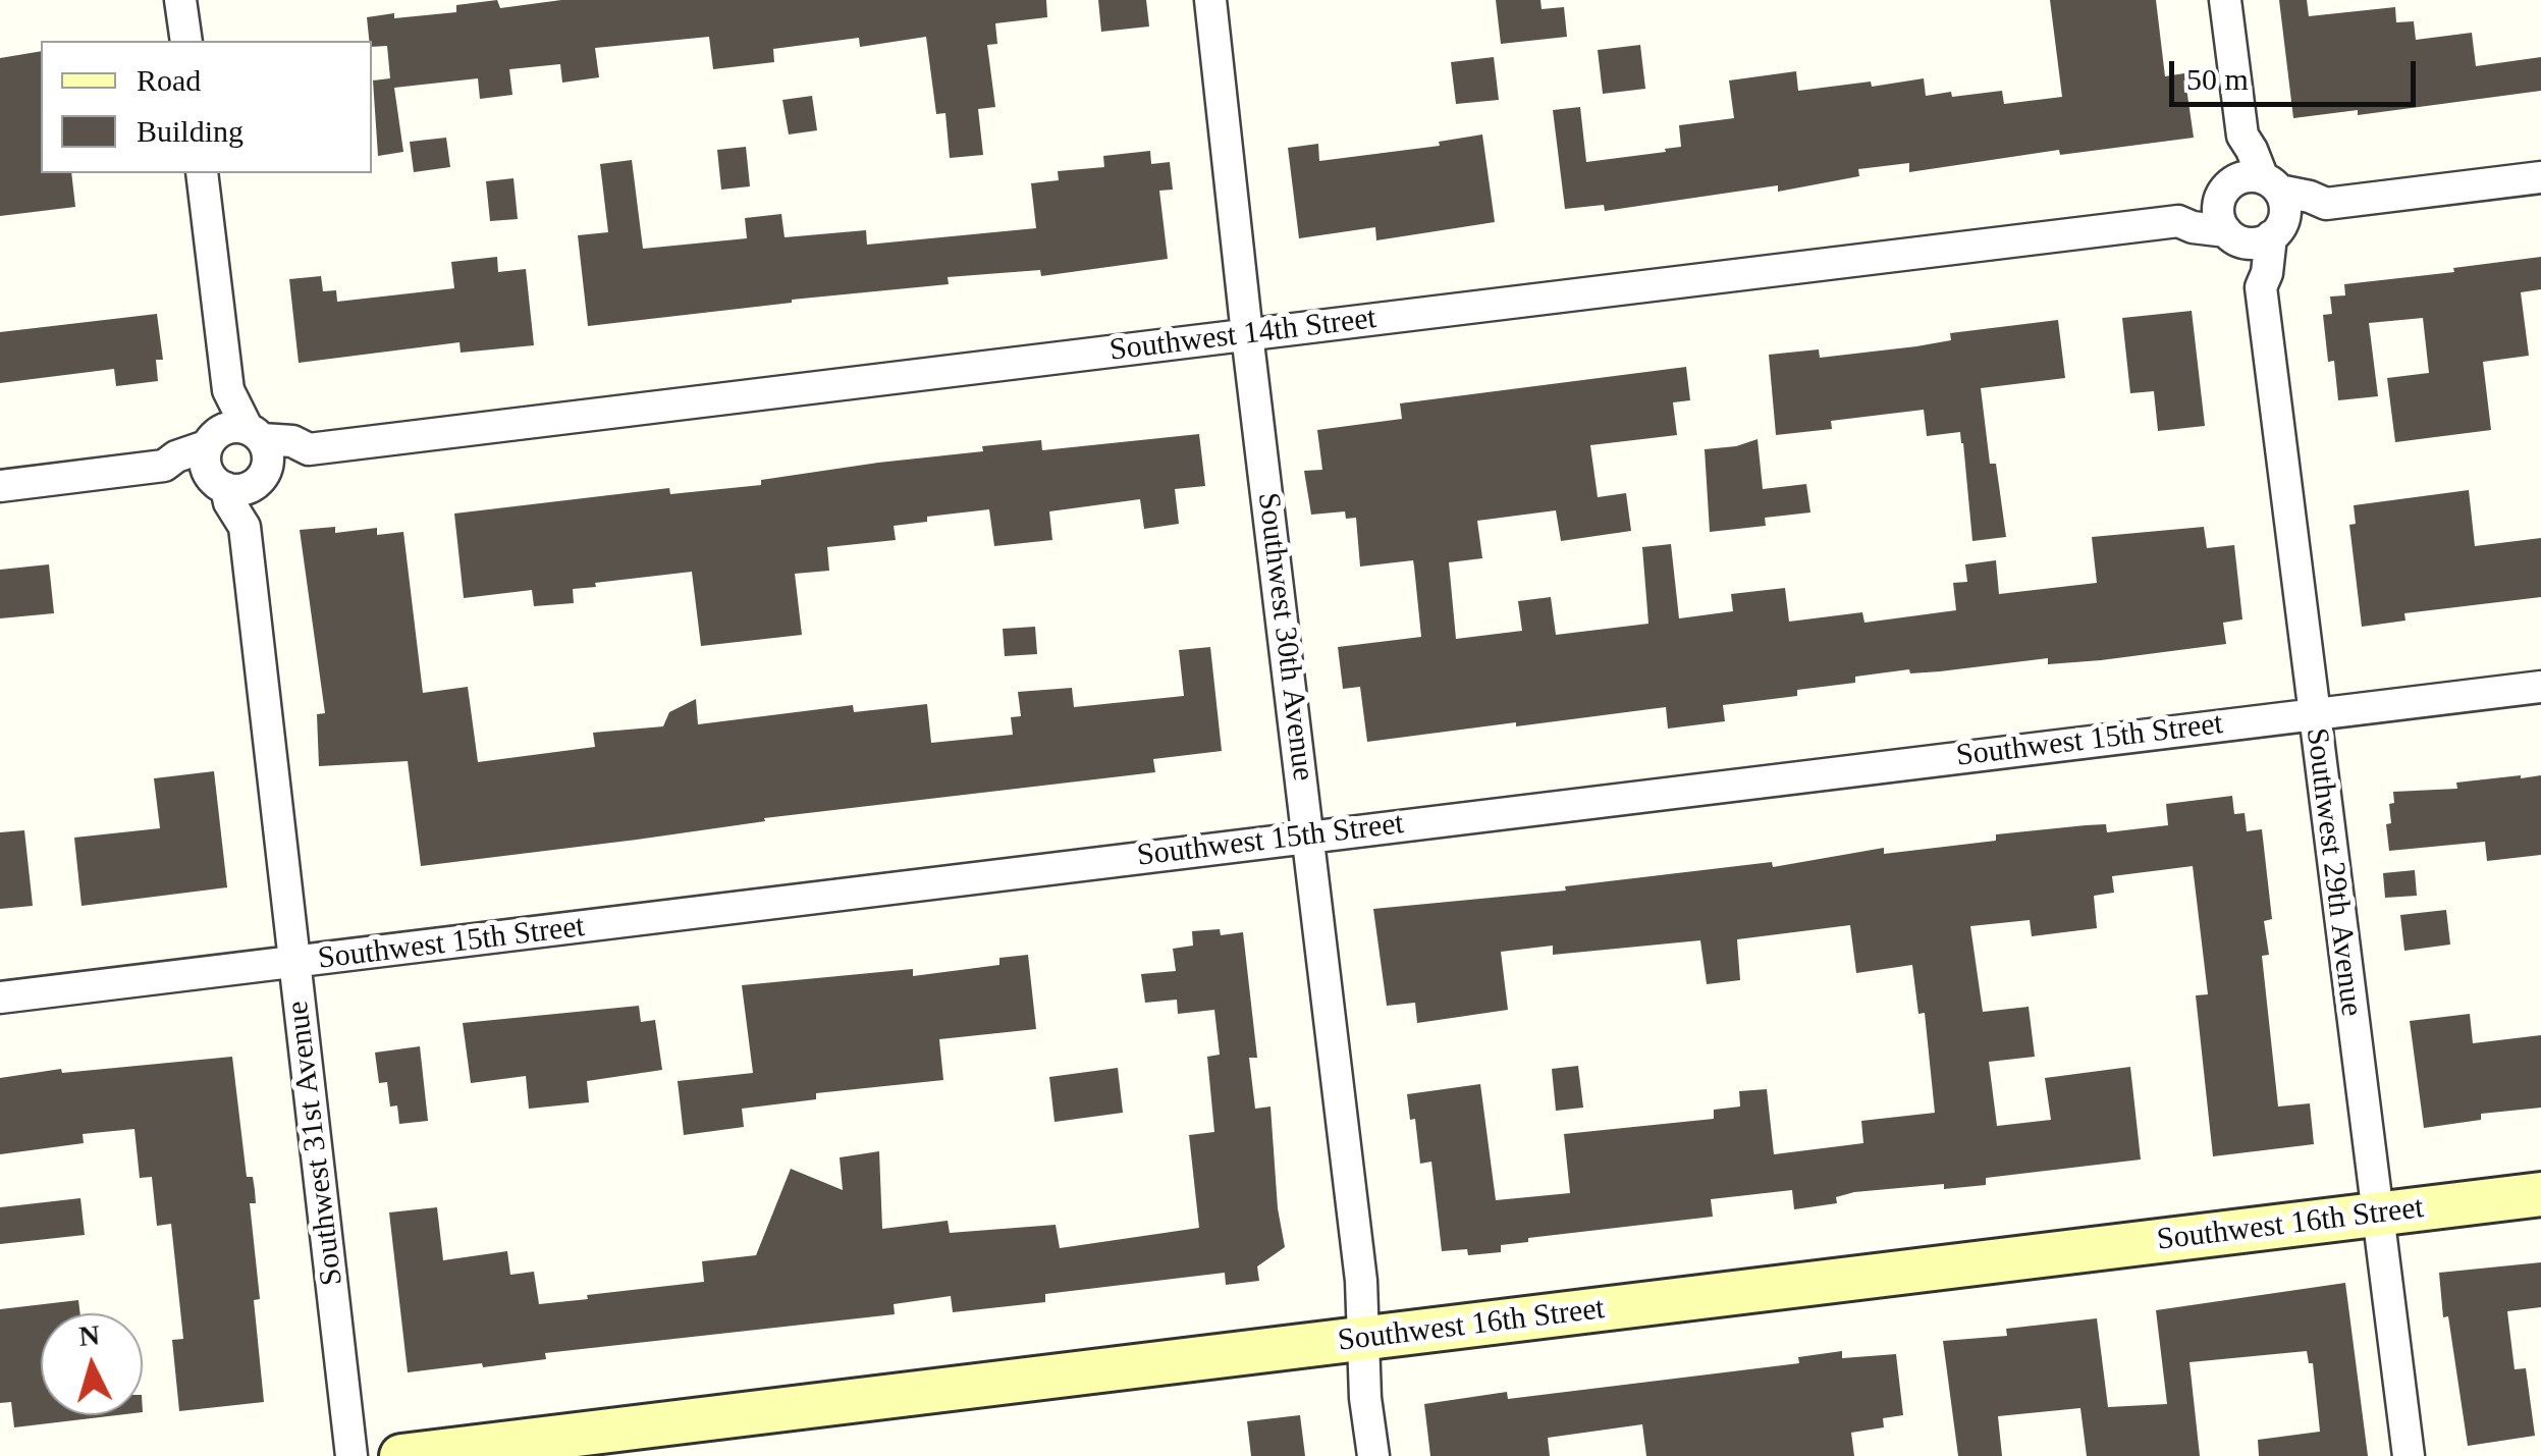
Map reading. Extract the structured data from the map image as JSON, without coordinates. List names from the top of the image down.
{
  "streets": {
    "street": [
      "Southwest 14th Street",
      "Southwest 30th Avenue",
      "Southwest 15th Street",
      "Southwest 29th Avenue",
      "Southwest 31st Avenue",
      "Southwest 16th Street"
    ]
  },
  "crossings": [
    ["Southwest 14th Street", "Southwest 30th Avenue"],
    ["Southwest 14th Street", "Southwest 29th Avenue"],
    ["Southwest 14th Street", "Southwest 31st Avenue"],
    ["Southwest 30th Avenue", "Southwest 15th Street"],
    ["Southwest 30th Avenue", "Southwest 16th Street"],
    ["Southwest 15th Street", "Southwest 29th Avenue"],
    ["Southwest 15th Street", "Southwest 31st Avenue"],
    ["Southwest 29th Avenue", "Southwest 16th Street"]
  ],
  "legend": ["Road", "Building"],
  "scale_bar": "50 m",
  "north": "top"
}
